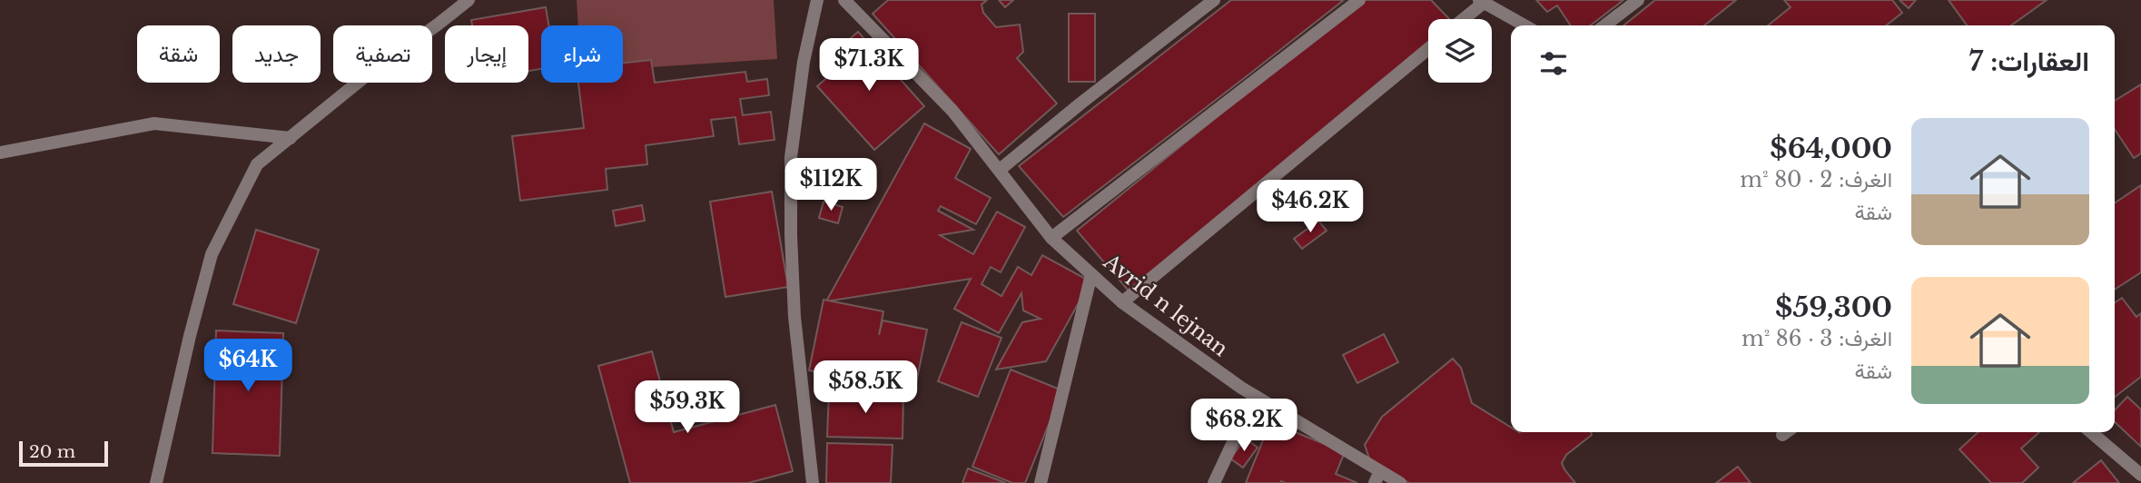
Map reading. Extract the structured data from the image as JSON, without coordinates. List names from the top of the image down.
{
  "streets": {
    "street": ["Avrid n lejnan"]
  },
  "scale_bar": "20 m",
  "page": {
    "chip": [
      "شراء",
      "إيجار",
      "تصفية",
      "جديد",
      "شقة"
    ],
    "heading": "العقارات: 7",
    "price": [
      "$71.3K",
      "$112K",
      "$46.2K",
      "$64K",
      "$58.5K",
      "$59.3K",
      "$68.2K"
    ],
    "list": [
      {
        "name": "$64,000",
        "note": "الغرف: 2 · 80 m² · شقة"
      },
      {
        "name": "$59,300",
        "note": "الغرف: 3 · 86 m² · شقة"
      }
    ],
    "scale": "20 m"
  }
}
